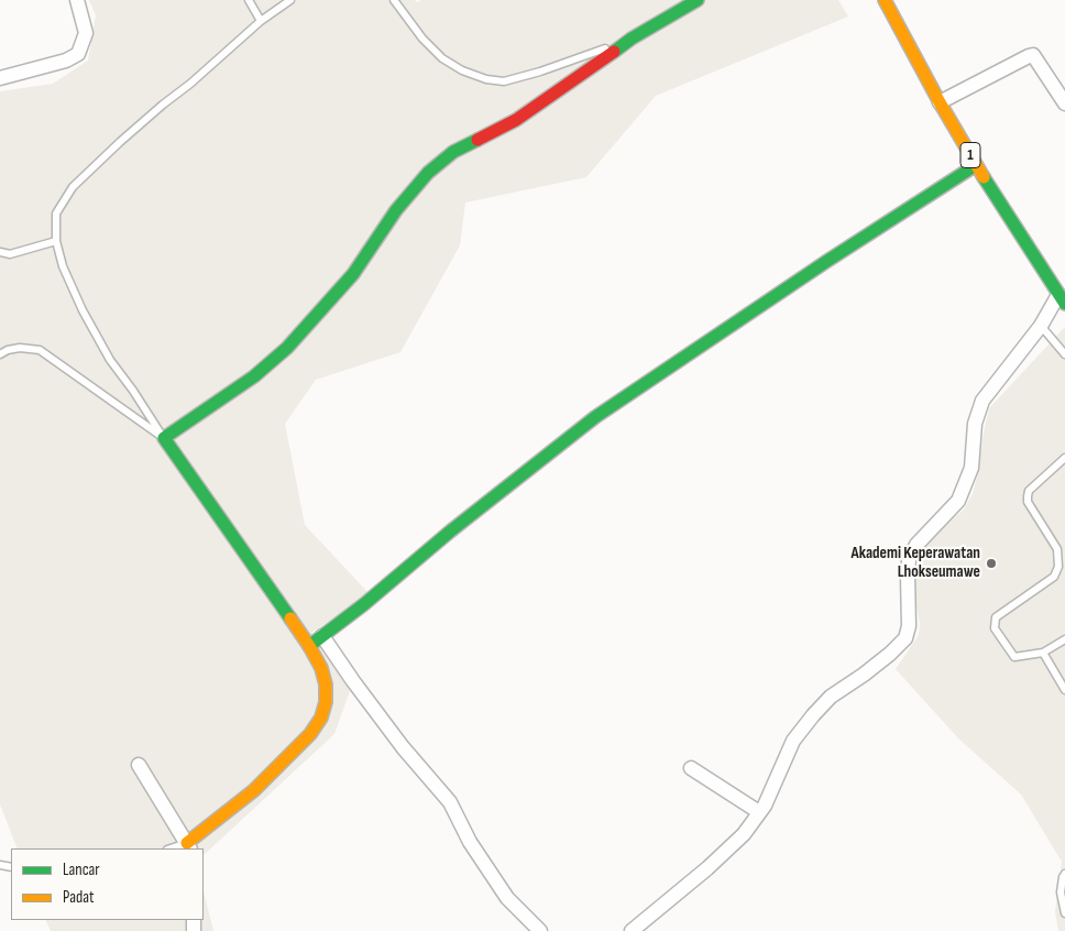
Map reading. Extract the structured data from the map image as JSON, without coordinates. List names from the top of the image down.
{
  "streets": {
    "main road": ["1"]
  },
  "places": ["Akademi Keperawatan Lhokseumawe"],
  "legend": ["Lancar", "Padat"]
}
